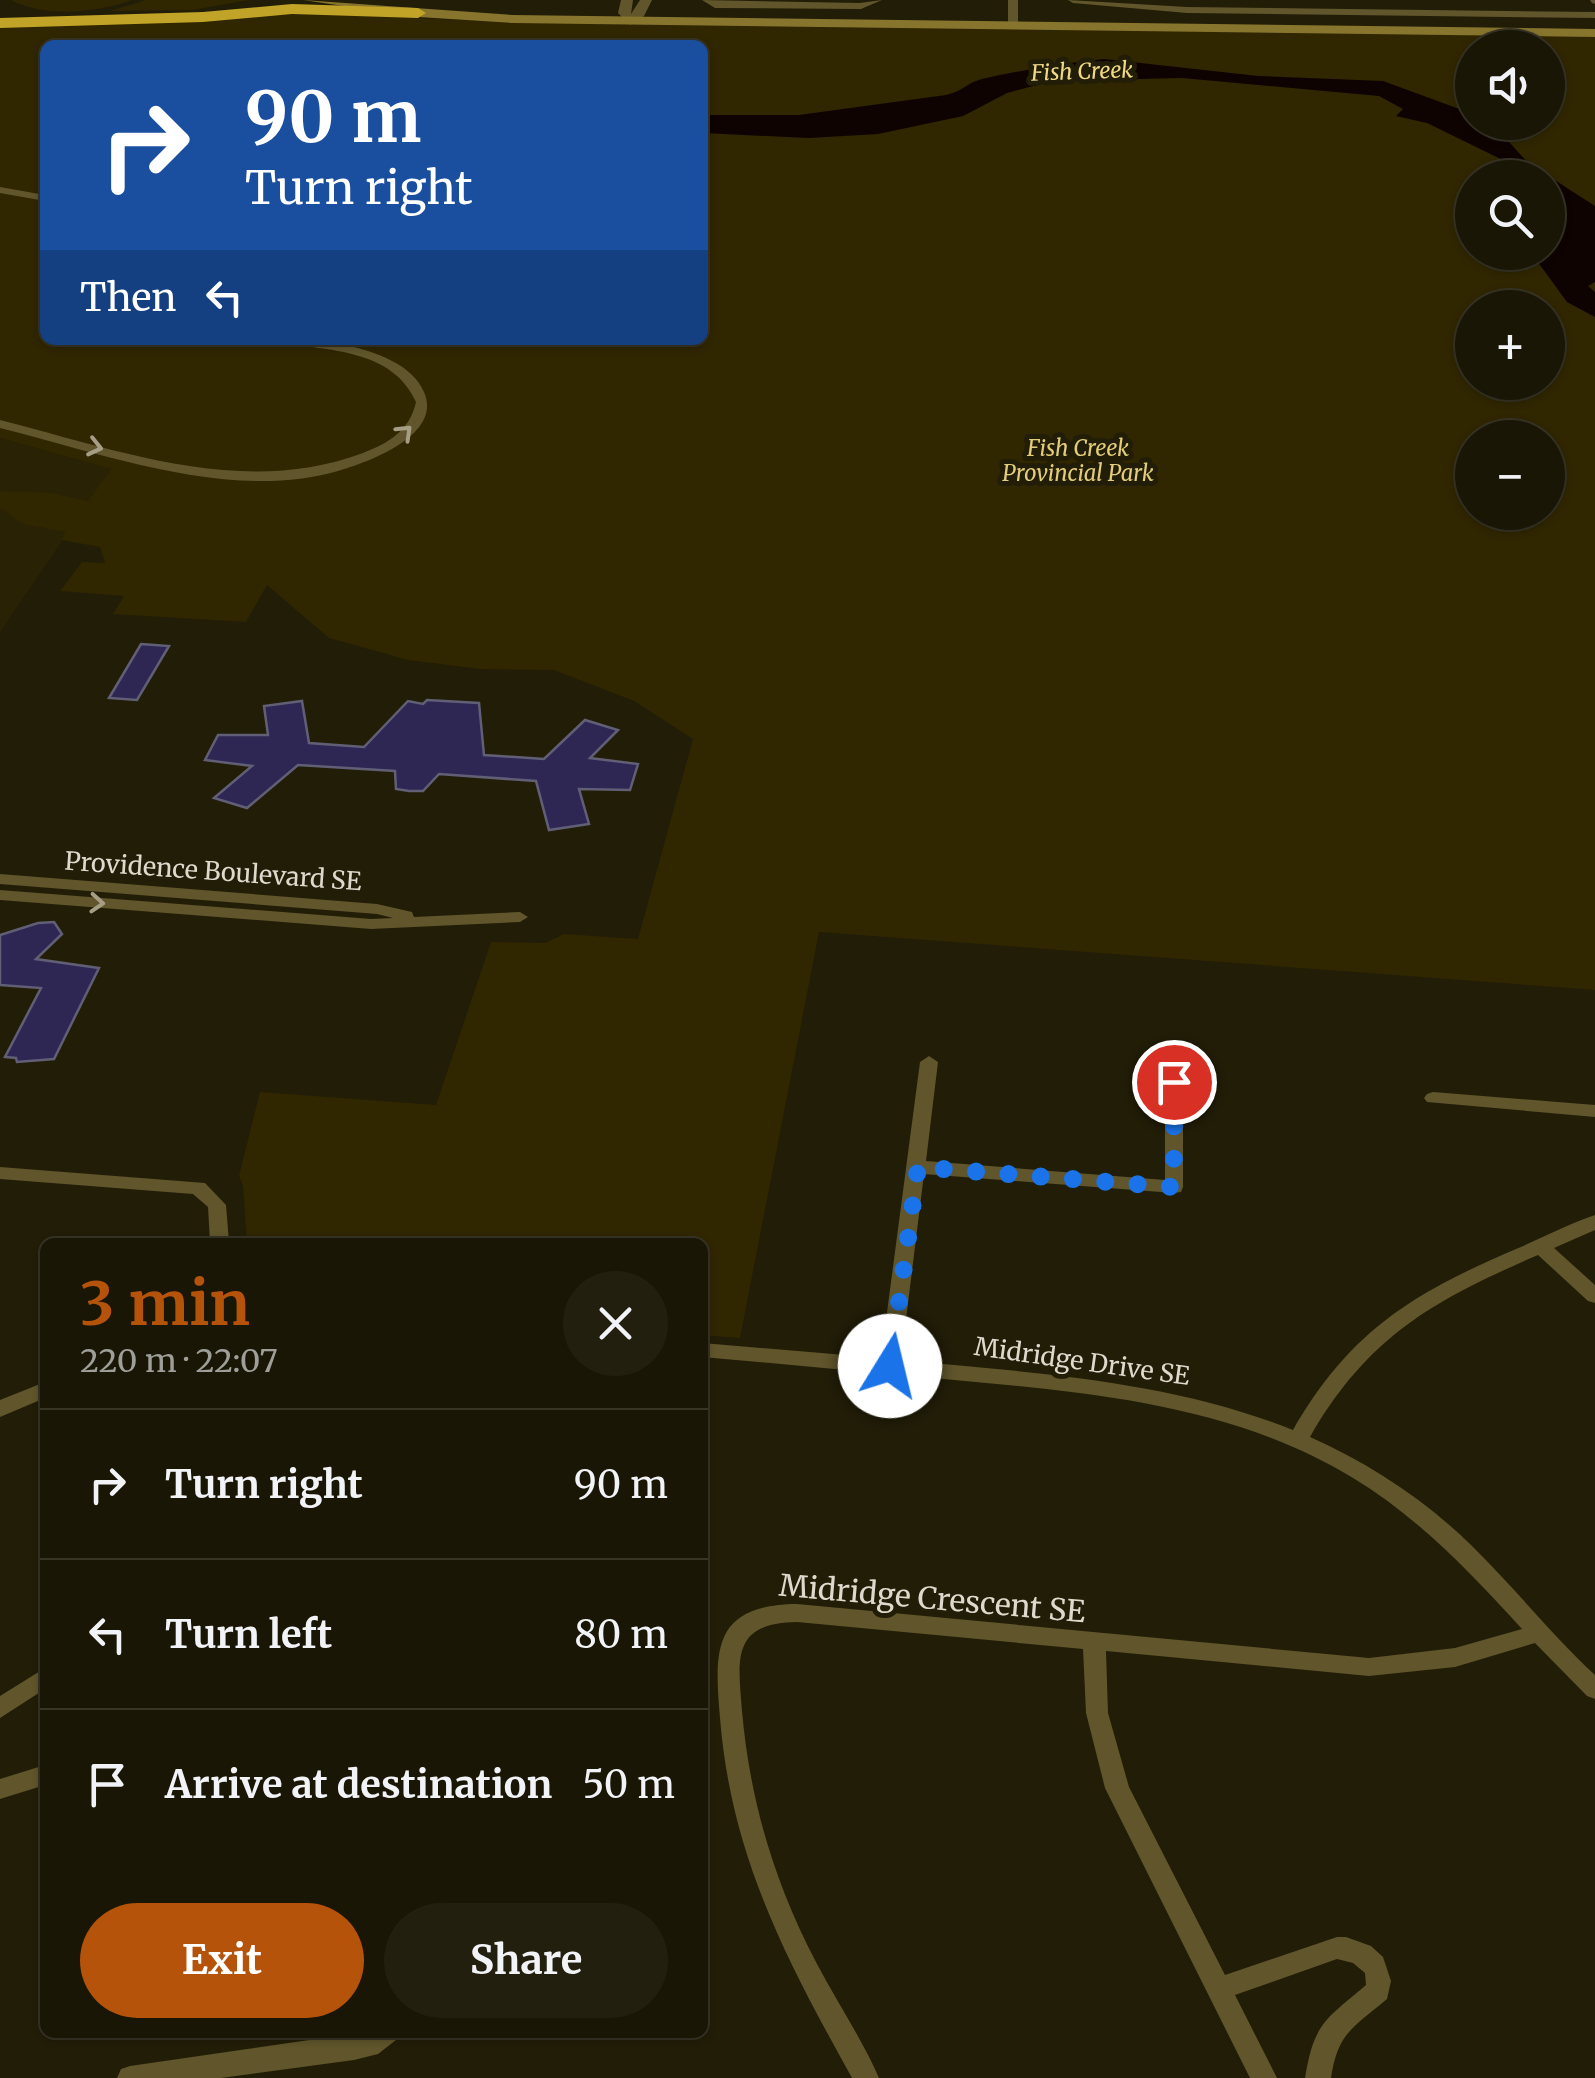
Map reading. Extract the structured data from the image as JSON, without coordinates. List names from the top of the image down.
{
  "streets": {
    "street": ["Providence Boulevard SE", "Midridge Drive SE", "Midridge Crescent SE"]
  },
  "crossings": [
    ["Midridge Drive SE", "Midridge Crescent SE"]
  ],
  "water": ["Fish Creek"],
  "parks": ["Fish Creek Provincial Park"],
  "page": {
    "map_buttons": ["+", "−"],
    "turn": ["90 m", "Turn right"],
    "then": "Then",
    "heading": ["3 min", "220 m · 22:07"],
    "list": [
      {
        "name": "Turn right",
        "value": "90 m"
      },
      {
        "name": "Turn left",
        "value": "80 m"
      },
      {
        "name": "Arrive at destination",
        "value": "50 m"
      }
    ],
    "buttons": ["Exit", "Share"]
  }
}
